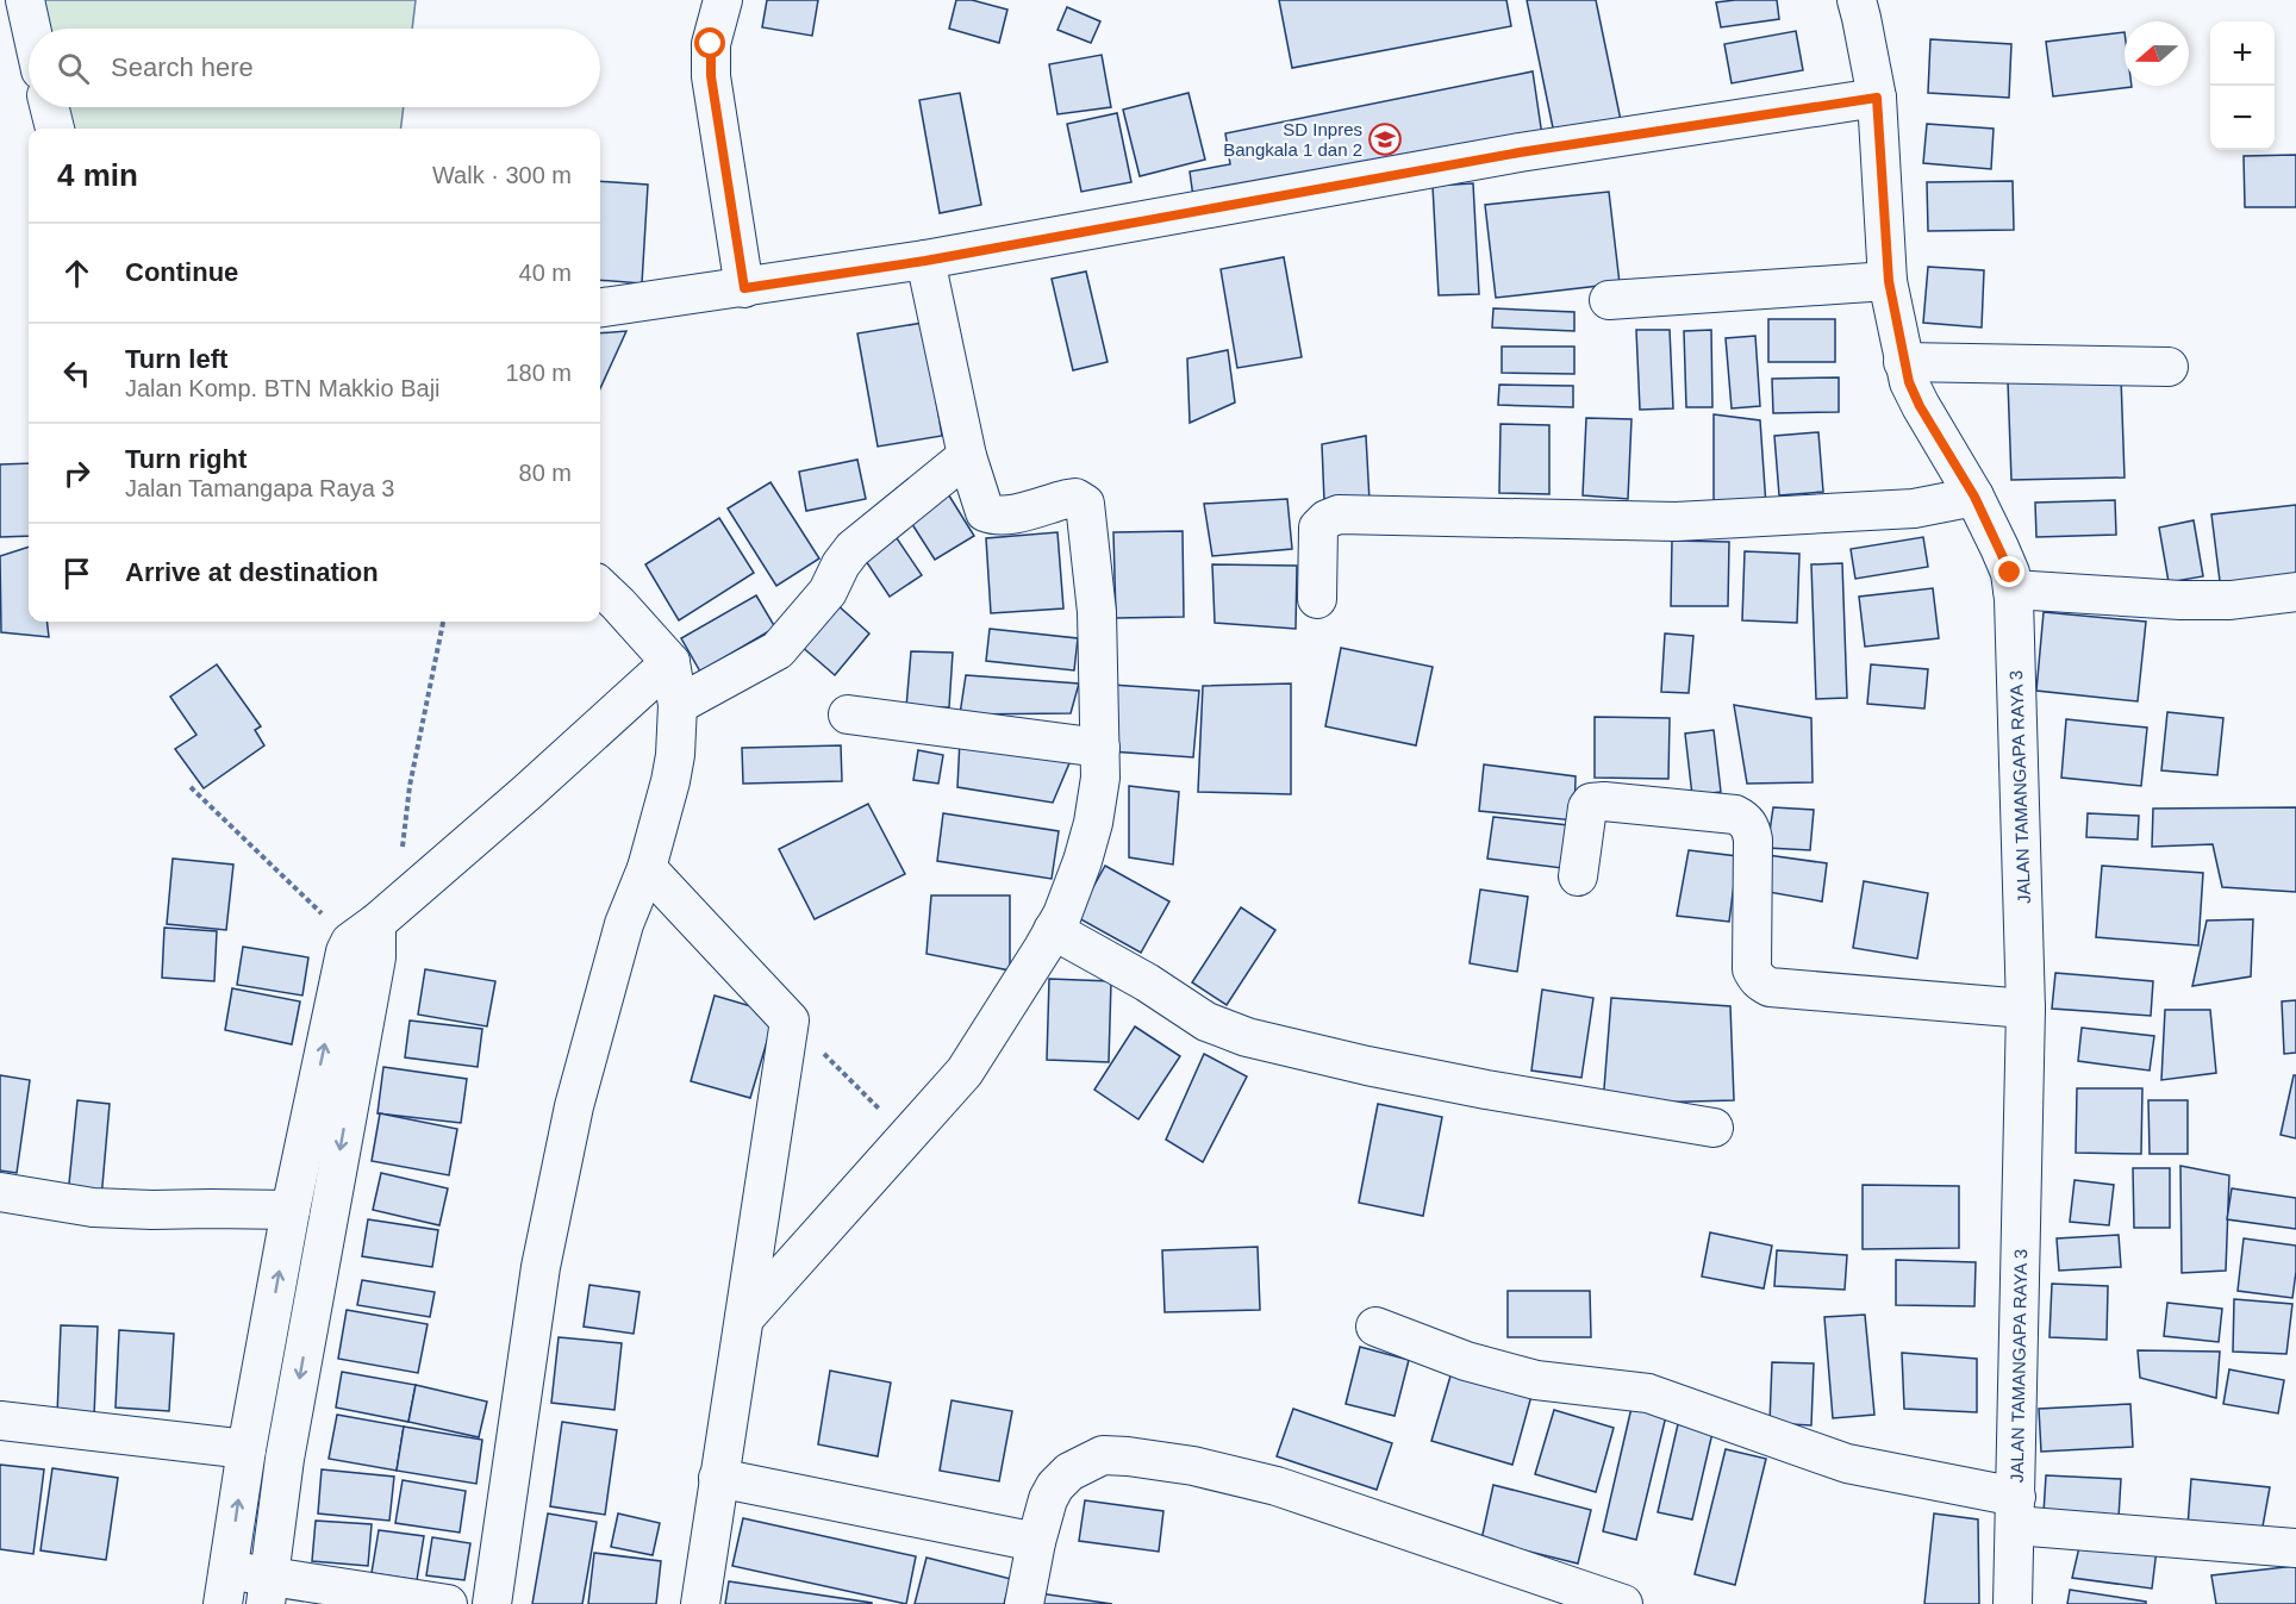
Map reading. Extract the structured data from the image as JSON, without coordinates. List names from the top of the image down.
{
  "streets": {
    "street": ["JALAN TAMANGAPA RAYA 3"]
  },
  "places": {
    "school or university": ["SD Inpres Bangkala 1 dan 2"]
  },
  "north": "left",
  "page": {
    "map_buttons": ["+", "−"],
    "search": "Search here",
    "heading": ["4 min", "Walk · 300 m"],
    "list": [
      ["Continue", "40 m"],
      ["Turn left", "Jalan Komp. BTN Makkio Baji", "180 m"],
      ["Turn right", "Jalan Tamangapa Raya 3", "80 m"],
      "Arrive at destination"
    ]
  }
}
